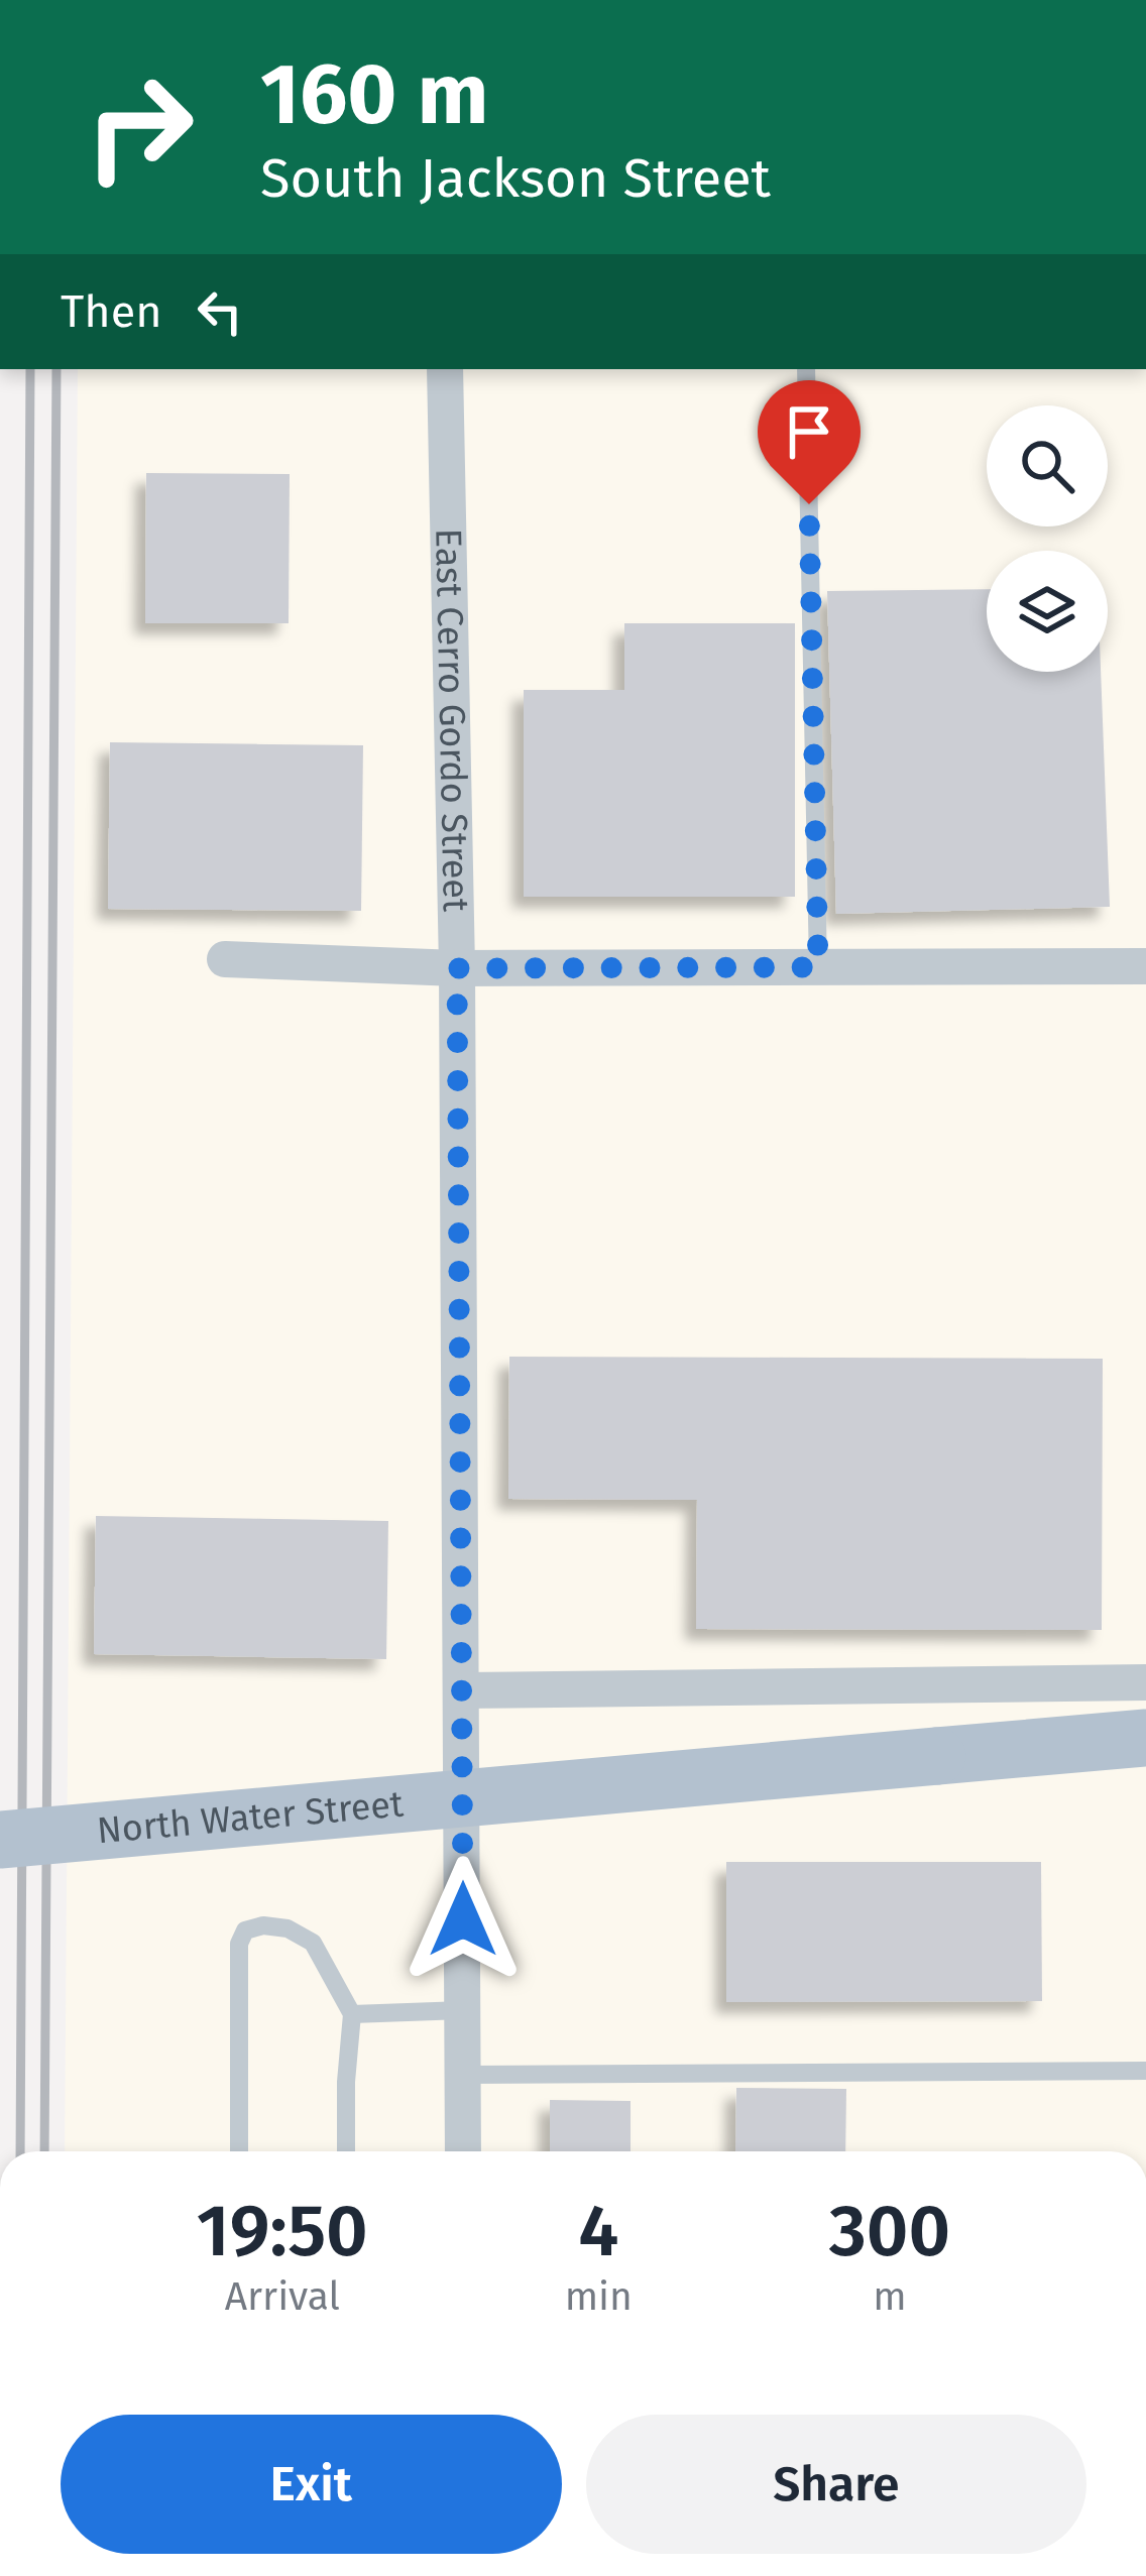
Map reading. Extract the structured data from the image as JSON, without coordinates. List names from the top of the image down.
{
  "streets": {
    "main road": ["North Water Street"],
    "street": ["East Cerro Gordo Street"]
  },
  "page": {
    "turn": ["160 m", "South Jackson Street"],
    "then": "Then",
    "eta": [
      "19:50",
      "Arrival",
      "4",
      "min",
      "300",
      "m"
    ],
    "buttons": ["Exit", "Share"]
  }
}
